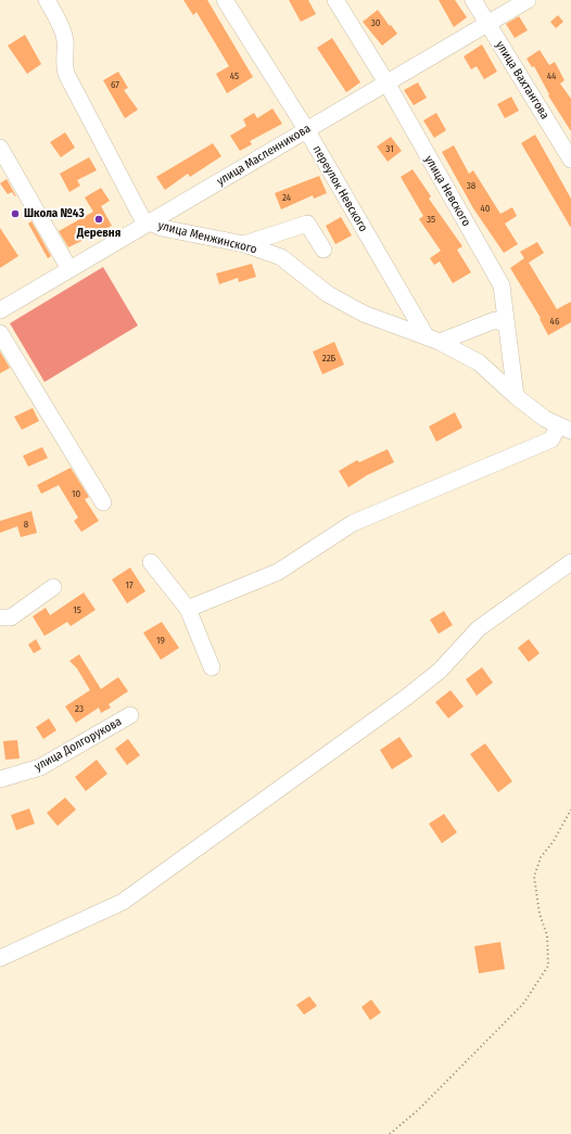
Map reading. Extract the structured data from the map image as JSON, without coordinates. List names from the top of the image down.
{
  "streets": {
    "street": [
      "улица Вахтангова",
      "улица Масленникова",
      "переулок Невского",
      "улица Невского",
      "улица Менжинского",
      "улица Долгорукова"
    ]
  },
  "crossings": [
    ["улица Вахтангова", "улица Масленникова"],
    ["улица Масленникова", "переулок Невского"],
    ["улица Масленникова", "улица Невского"],
    ["улица Масленникова", "улица Менжинского"],
    ["переулок Невского", "улица Менжинского"],
    ["улица Невского", "улица Менжинского"]
  ],
  "places": ["Школа №43", "Деревня"],
  "house_numbers": [
    "30",
    "45",
    "44",
    "67",
    "31",
    "38",
    "24",
    "40",
    "35",
    "46",
    "22Б",
    "10",
    "8",
    "17",
    "15",
    "19",
    "23"
  ]
}
